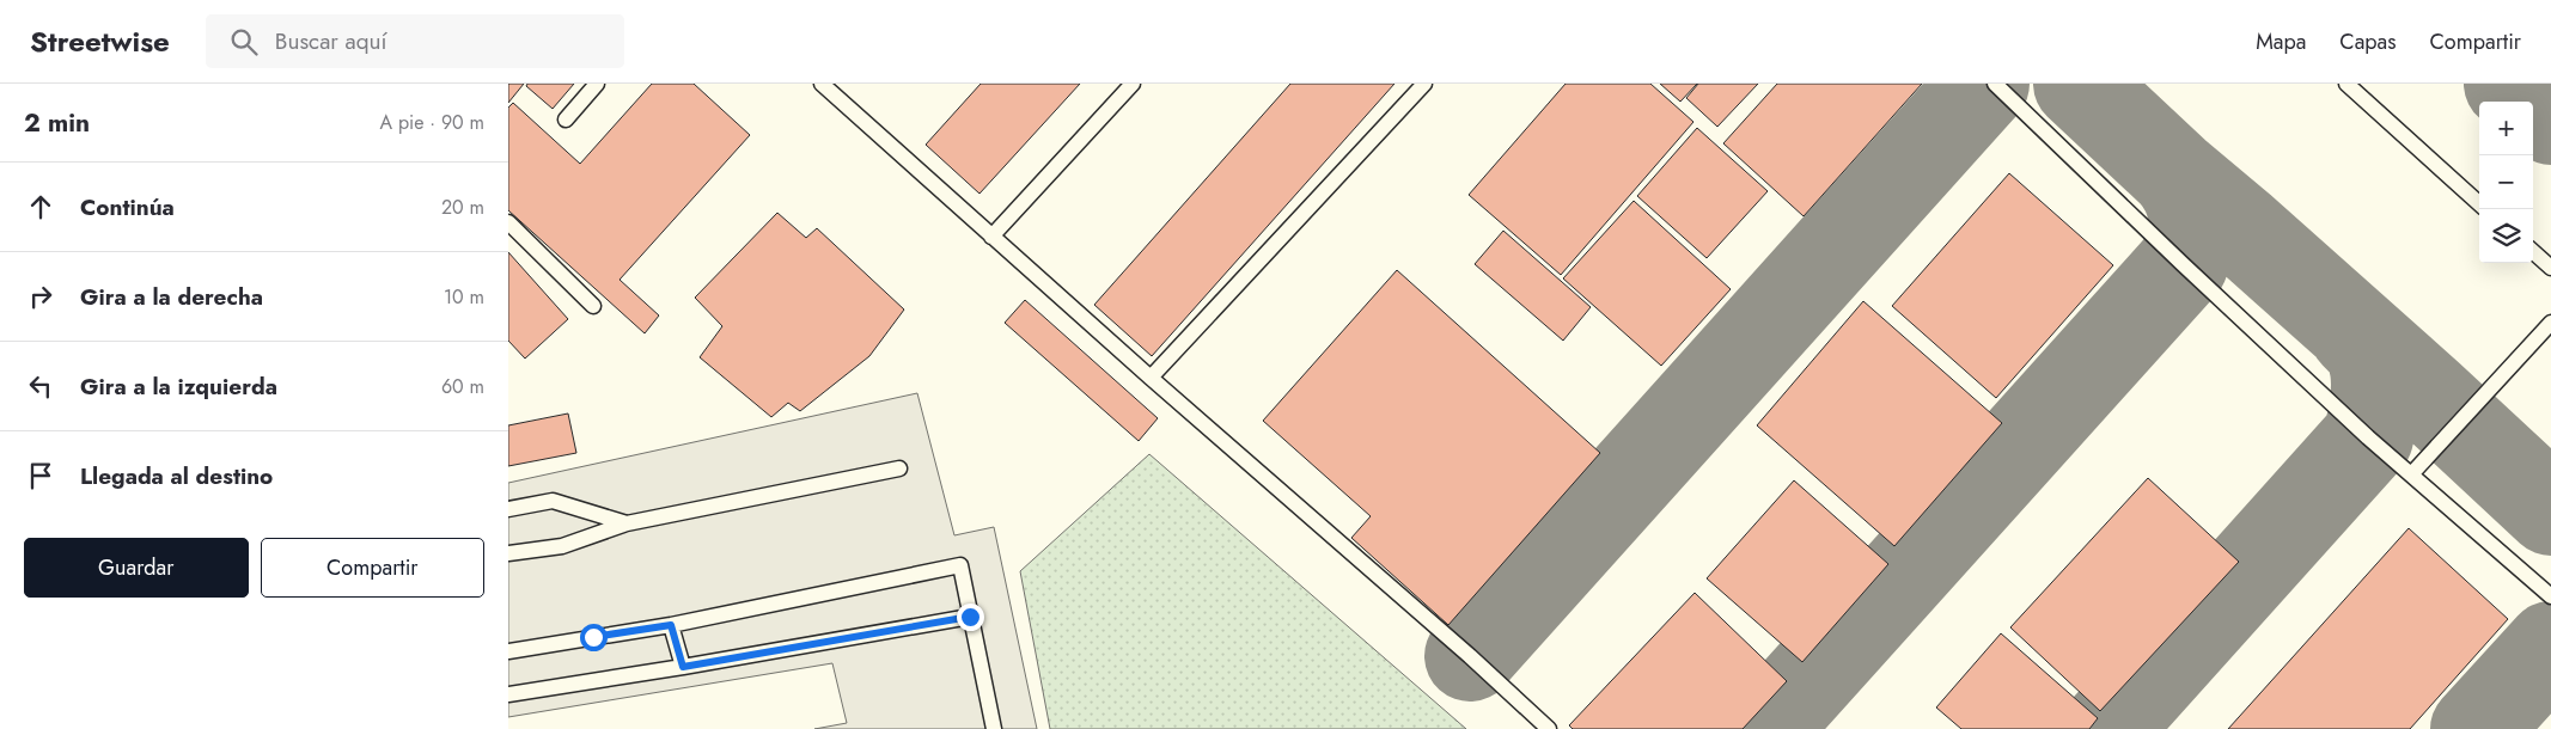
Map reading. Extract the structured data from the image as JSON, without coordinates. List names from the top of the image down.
{
  "page": {
    "header": "Streetwise",
    "search": "Buscar aquí",
    "nav": ["Mapa", "Capas", "Compartir"],
    "heading": ["2 min", "A pie · 90 m"],
    "map_buttons": ["+", "−"],
    "list": [
      ["Continúa", "20 m"],
      ["Gira a la derecha", "10 m"],
      ["Gira a la izquierda", "60 m"],
      "Llegada al destino"
    ],
    "buttons": ["Guardar", "Compartir"]
  }
}
